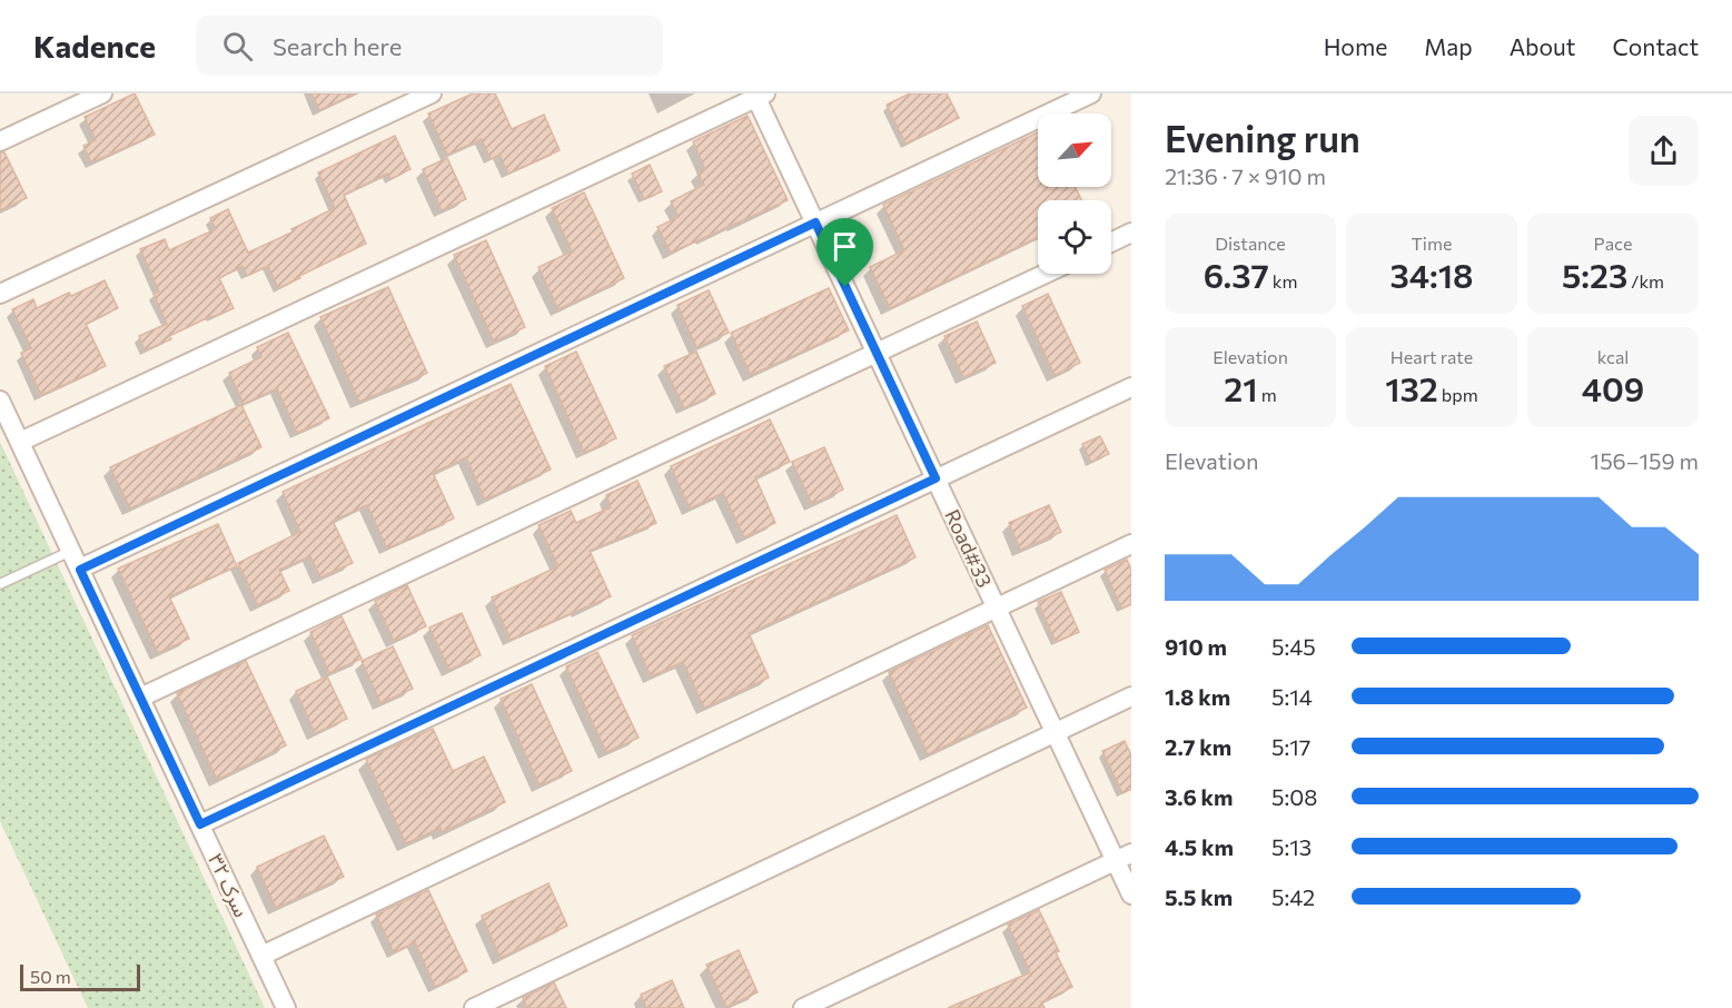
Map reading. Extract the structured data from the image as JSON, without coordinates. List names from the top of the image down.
{
  "streets": {
    "street": ["Road#33", "سرک ۳۲"]
  },
  "scale_bar": "50 m",
  "north": "top right",
  "page": {
    "header": "Kadence",
    "search": "Search here",
    "nav": [
      "Home",
      "Map",
      "About",
      "Contact"
    ],
    "heading": ["Evening run", "21:36 · 7 × 910 m"],
    "stats": [
      ["Distance", "6.37 km"],
      ["Time", "34:18"],
      ["Pace", "5:23 /km"],
      ["Elevation", "21 m"],
      ["Heart rate", "132 bpm"],
      ["kcal", "409"]
    ],
    "chart": ["Elevation", "156–159 m"],
    "list": [
      {
        "name": "910 m",
        "note": "5:45"
      },
      {
        "name": "1.8 km",
        "note": "5:14"
      },
      {
        "name": "2.7 km",
        "note": "5:17"
      },
      {
        "name": "3.6 km",
        "note": "5:08"
      },
      {
        "name": "4.5 km",
        "note": "5:13"
      },
      {
        "name": "5.5 km",
        "note": "5:42"
      }
    ],
    "scale": "50 m"
  }
}
